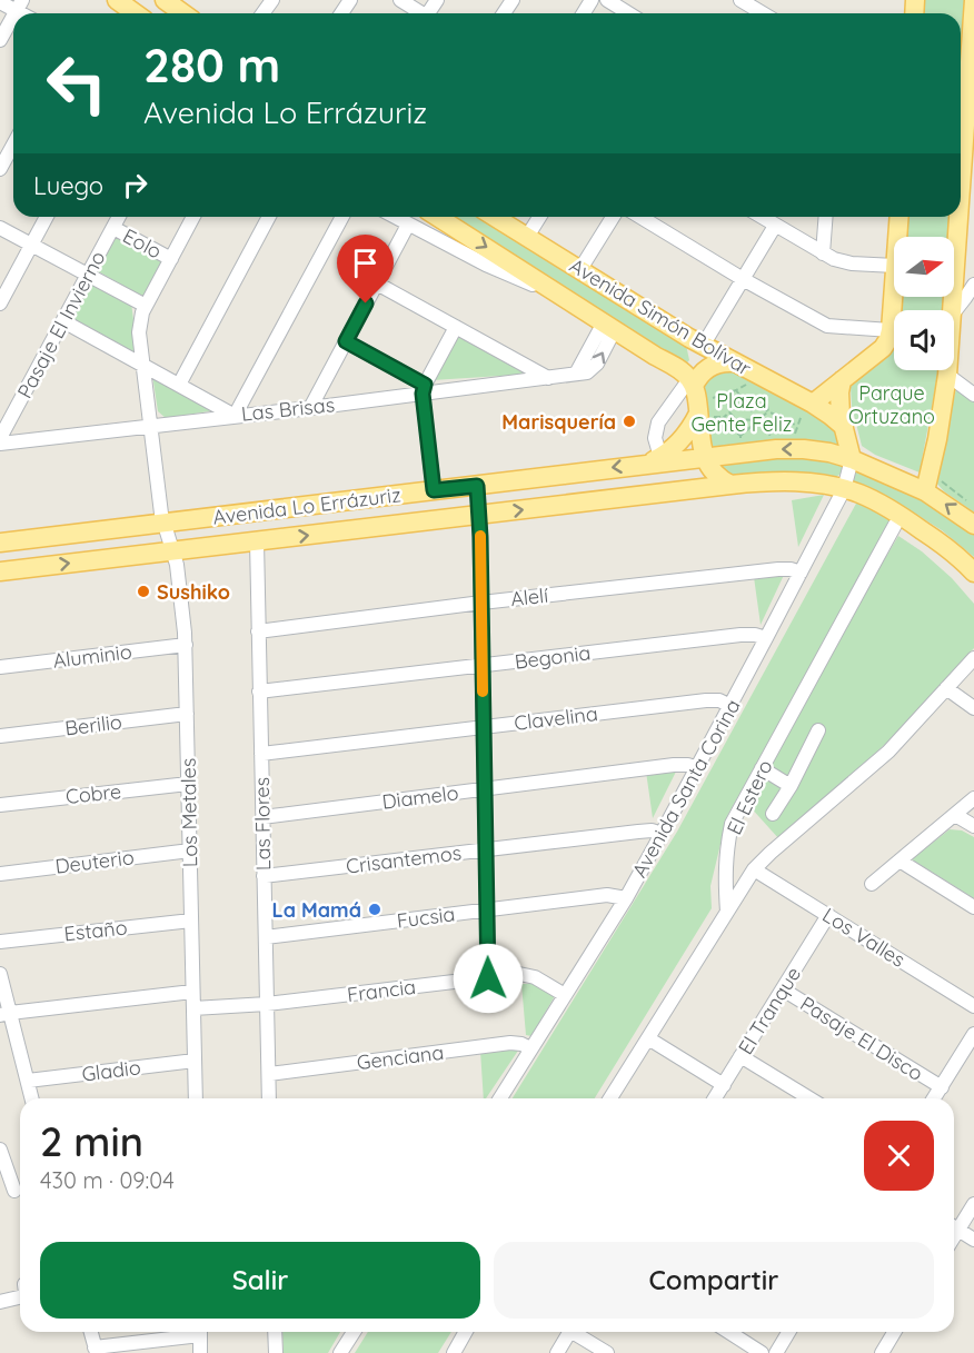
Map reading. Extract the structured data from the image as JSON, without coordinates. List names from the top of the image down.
{
  "streets": {
    "main road": ["Avenida Simón Bolívar", "Avenida Lo Errázuriz"],
    "street": [
      "Eolo",
      "Pasaje El Invierno",
      "Las Brisas",
      "Alelí",
      "Aluminio",
      "Begonia",
      "Clavelina",
      "Berilio",
      "Avenida Santa Corina",
      "Cobre",
      "Diamelo",
      "El Estero",
      "Los Metales",
      "Las Flores",
      "Crisantemos",
      "Deuterio",
      "Fucsia",
      "Estaño",
      "Los Valles",
      "Francia",
      "El Tranque",
      "Pasaje El Disco",
      "Genciana",
      "Gladio"
    ]
  },
  "crossings": [
    ["Eolo", "Pasaje El Invierno"],
    ["Eolo", "Los Metales"],
    ["Avenida Simón Bolívar", "Las Brisas"],
    ["Pasaje El Invierno", "Las Brisas"],
    ["Las Brisas", "Los Metales"],
    ["Avenida Lo Errázuriz", "Avenida Santa Corina"],
    ["Avenida Lo Errázuriz", "Los Metales"],
    ["Avenida Lo Errázuriz", "Las Flores"],
    ["Alelí", "Avenida Santa Corina"],
    ["Alelí", "Las Flores"],
    ["Aluminio", "Los Metales"],
    ["Begonia", "Avenida Santa Corina"],
    ["Begonia", "Las Flores"],
    ["Clavelina", "Avenida Santa Corina"],
    ["Clavelina", "Las Flores"],
    ["Berilio", "Los Metales"],
    ["Avenida Santa Corina", "Diamelo"],
    ["Avenida Santa Corina", "Crisantemos"],
    ["Avenida Santa Corina", "Fucsia"],
    ["Avenida Santa Corina", "Francia"],
    ["Avenida Santa Corina", "Genciana"],
    ["Cobre", "Los Metales"],
    ["Diamelo", "Las Flores"],
    ["Los Metales", "Deuterio"],
    ["Los Metales", "Estaño"],
    ["Los Metales", "Francia"],
    ["Los Metales", "Gladio"],
    ["Las Flores", "Crisantemos"],
    ["Las Flores", "Fucsia"],
    ["Las Flores", "Francia"],
    ["Las Flores", "Genciana"],
    ["Los Valles", "El Tranque"],
    ["El Tranque", "Pasaje El Disco"]
  ],
  "parks": ["Parque Ortuzano", "Plaza Gente Feliz"],
  "places": ["Marisquería", "Sushiko", "La Mamá"],
  "north": "right",
  "page": {
    "turn": ["280 m", "Avenida Lo Errázuriz"],
    "then": "Luego",
    "heading": ["2 min", "430 m · 09:04"],
    "buttons": ["Salir", "Compartir"]
  }
}
